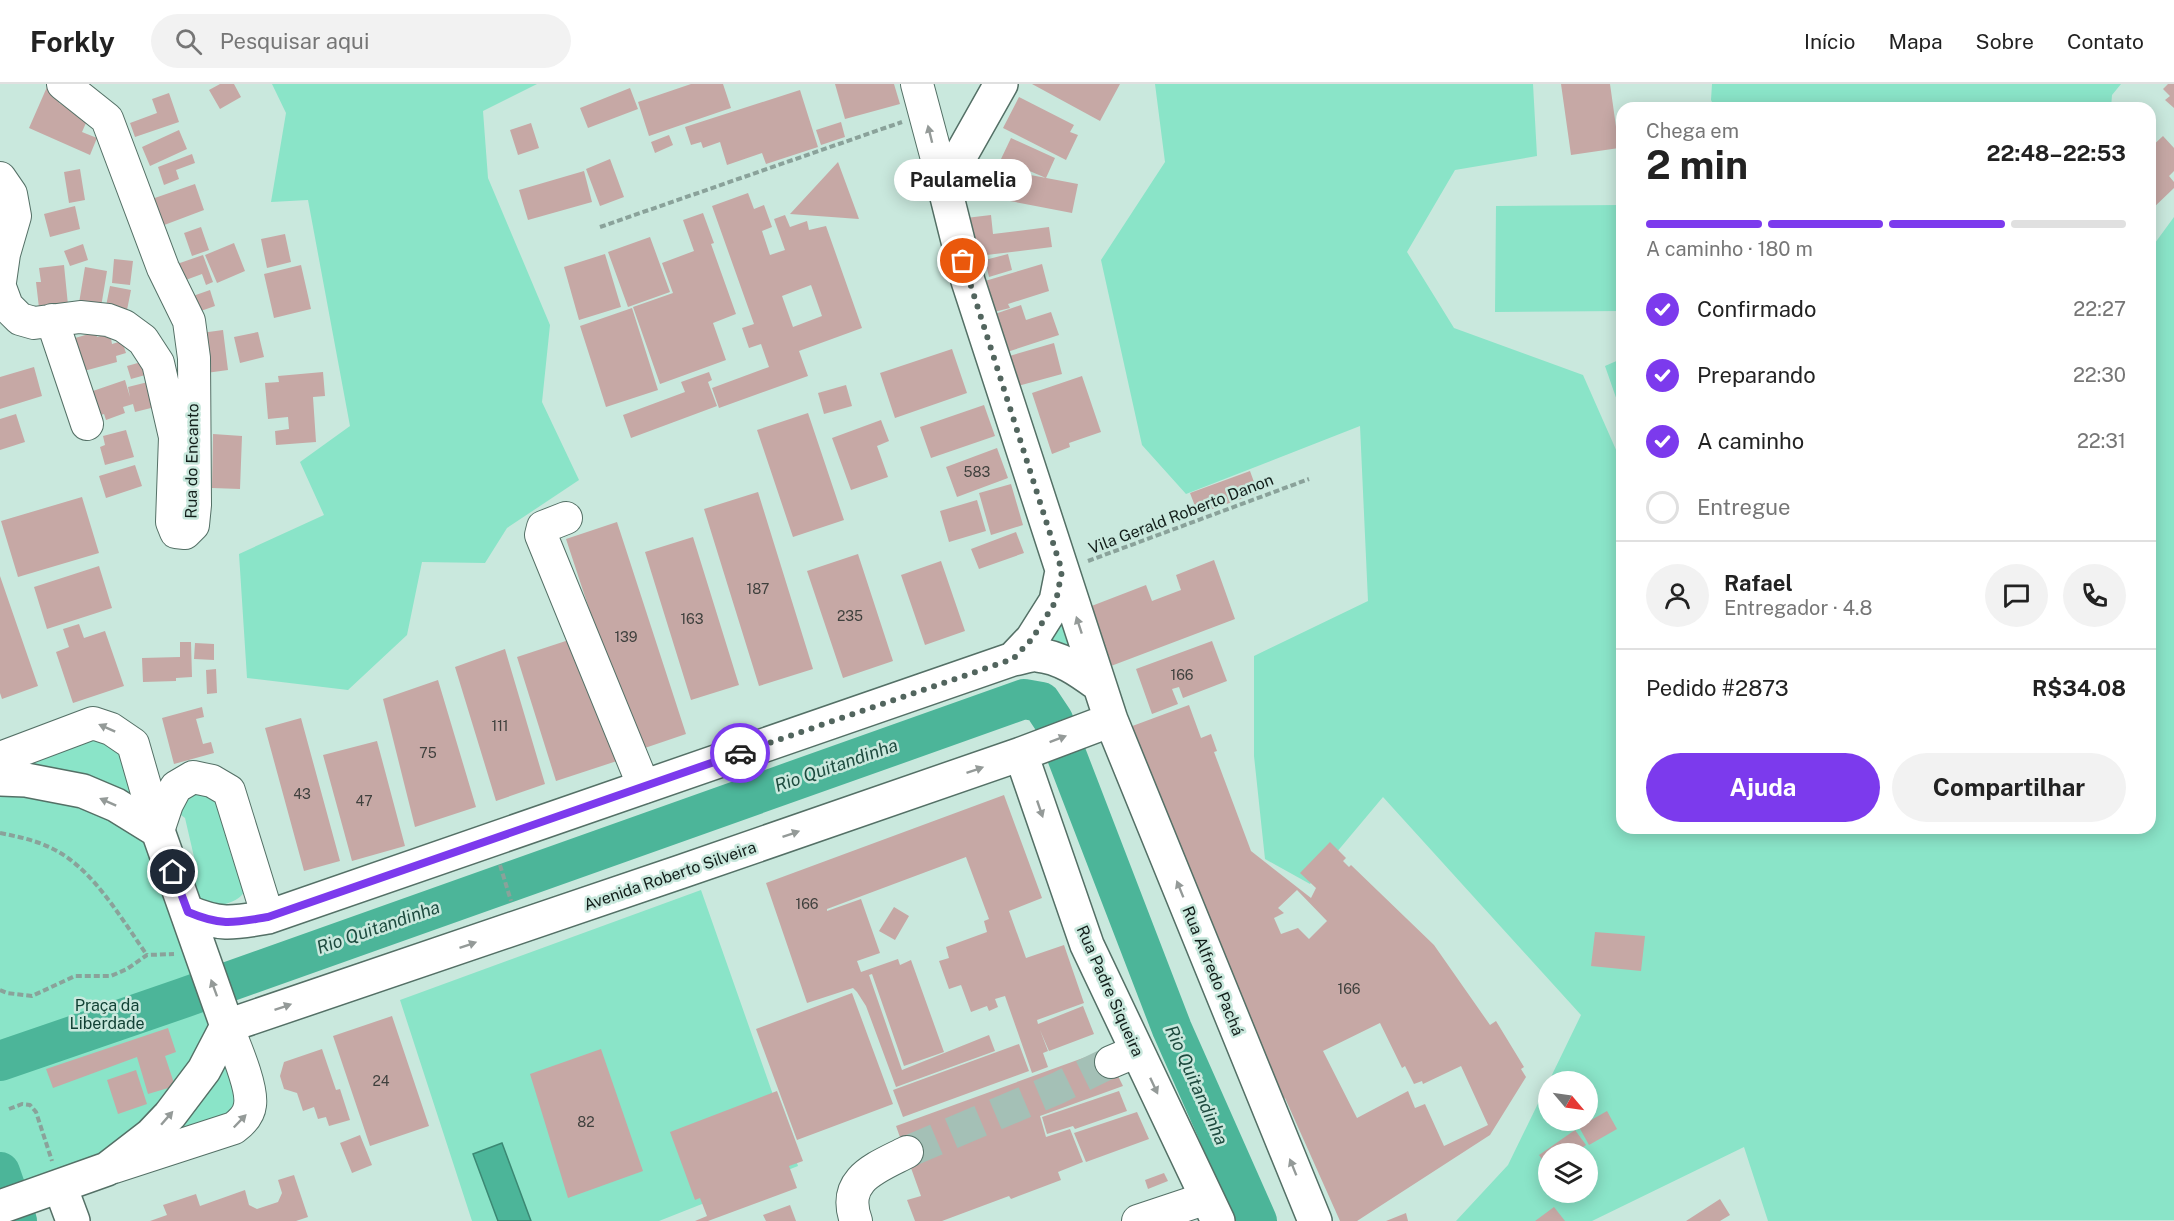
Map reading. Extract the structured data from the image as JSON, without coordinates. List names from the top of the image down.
{
  "streets": {
    "main road": ["Avenida Roberto Silveira", "Rua Alfredo Pachá", "Rua Padre Siqueira"],
    "street": ["Rua do Encanto"],
    "path": ["Vila Gerald Roberto Danon"]
  },
  "crossings": [
    ["Vila Gerald Roberto Danon", "Rua Alfredo Pachá"],
    ["Avenida Roberto Silveira", "Rua Alfredo Pachá"],
    ["Avenida Roberto Silveira", "Rua Padre Siqueira"]
  ],
  "one_way": ["Rua Alfredo Pachá", "Rua Padre Siqueira"],
  "water": ["Rio Quitandinha"],
  "parks": ["Praça da Liberdade"],
  "places": ["Paulamelia"],
  "house_numbers": [
    "583",
    "187",
    "235",
    "163",
    "139",
    "166",
    "111",
    "75",
    "43",
    "47",
    "166",
    "166",
    "24",
    "82"
  ],
  "north": "bottom right",
  "page": {
    "header": "Forkly",
    "search": "Pesquisar aqui",
    "nav": [
      "Início",
      "Mapa",
      "Sobre",
      "Contato"
    ],
    "heading": ["2 min", "Chega em", "22:48–22:53"],
    "panel": [
      "Rafael",
      "Entregador · 4.8",
      "Pedido #2873",
      "R$34.08"
    ],
    "bubble": "Paulamelia",
    "bar": "A caminho · 180 m",
    "list": [
      ["Confirmado", "22:27"],
      ["Preparando", "22:30"],
      ["A caminho", "22:31"],
      "Entregue"
    ],
    "buttons": ["Ajuda", "Compartilhar"]
  }
}
